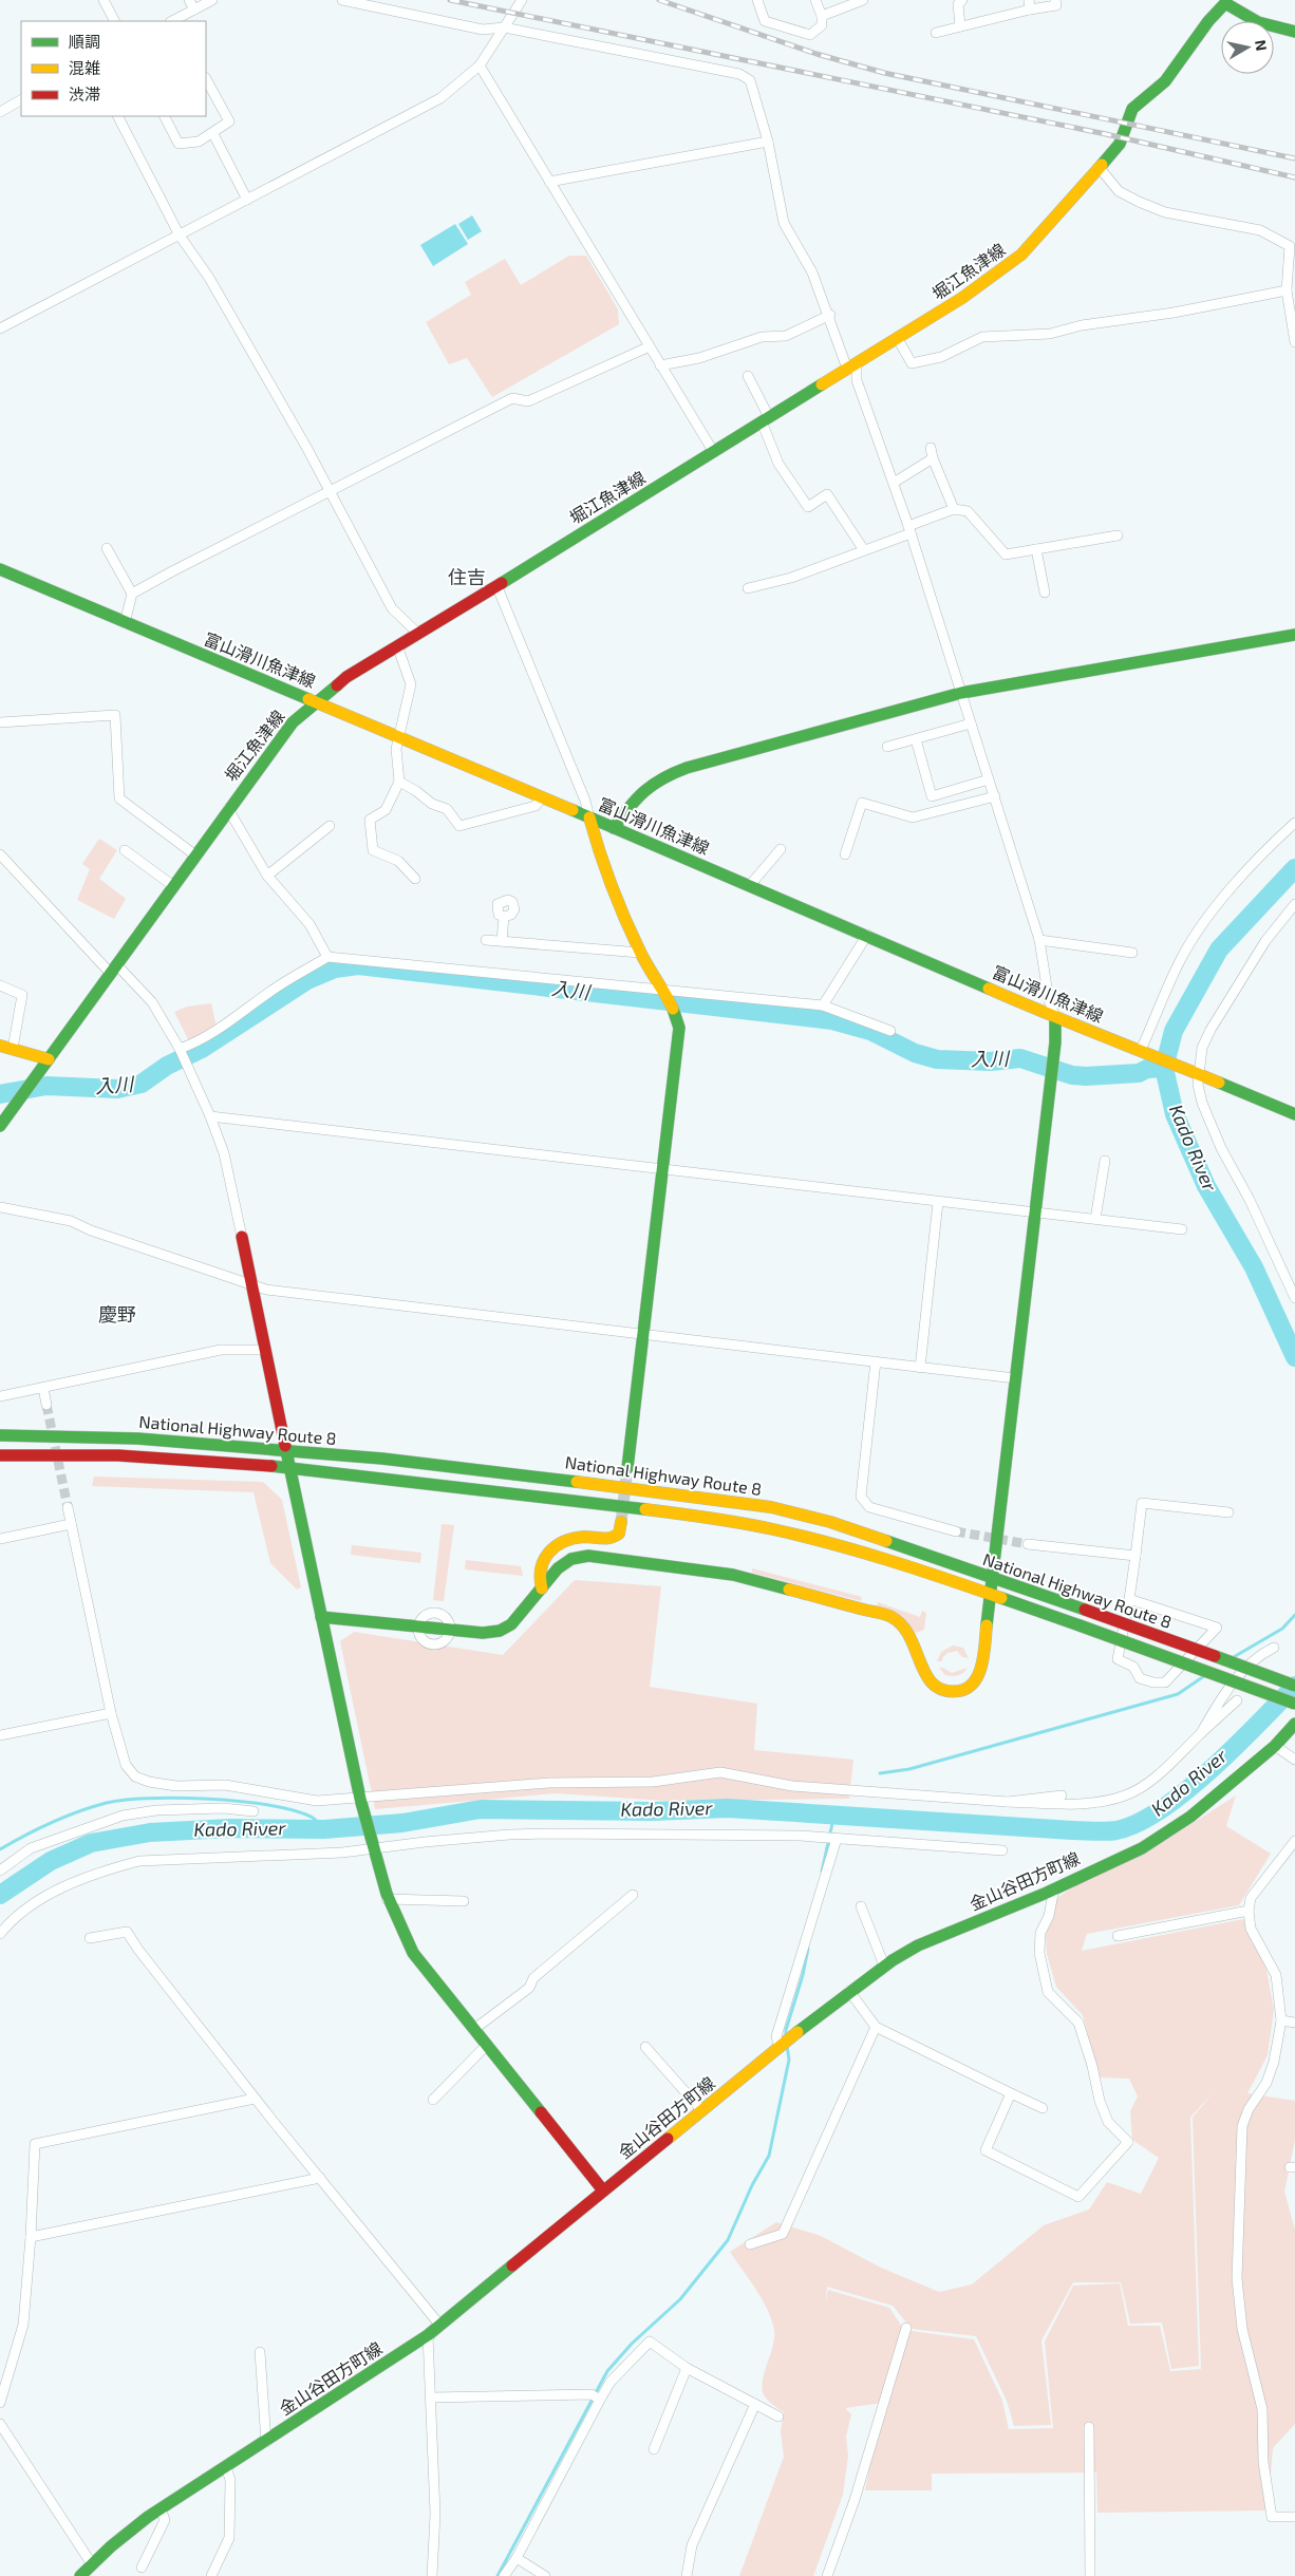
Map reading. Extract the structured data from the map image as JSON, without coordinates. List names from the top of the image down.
{
  "streets": {
    "main road": [
      "堀江魚津線",
      "富山滑川魚津線",
      "National Highway Route 8",
      "金山谷田方町線"
    ]
  },
  "crossings": [
    ["堀江魚津線", "富山滑川魚津線"]
  ],
  "districts": ["住吉", "慶野"],
  "water": ["入川", "Kado River"],
  "legend": ["順調", "混雑", "渋滞"],
  "north": "right"
}
